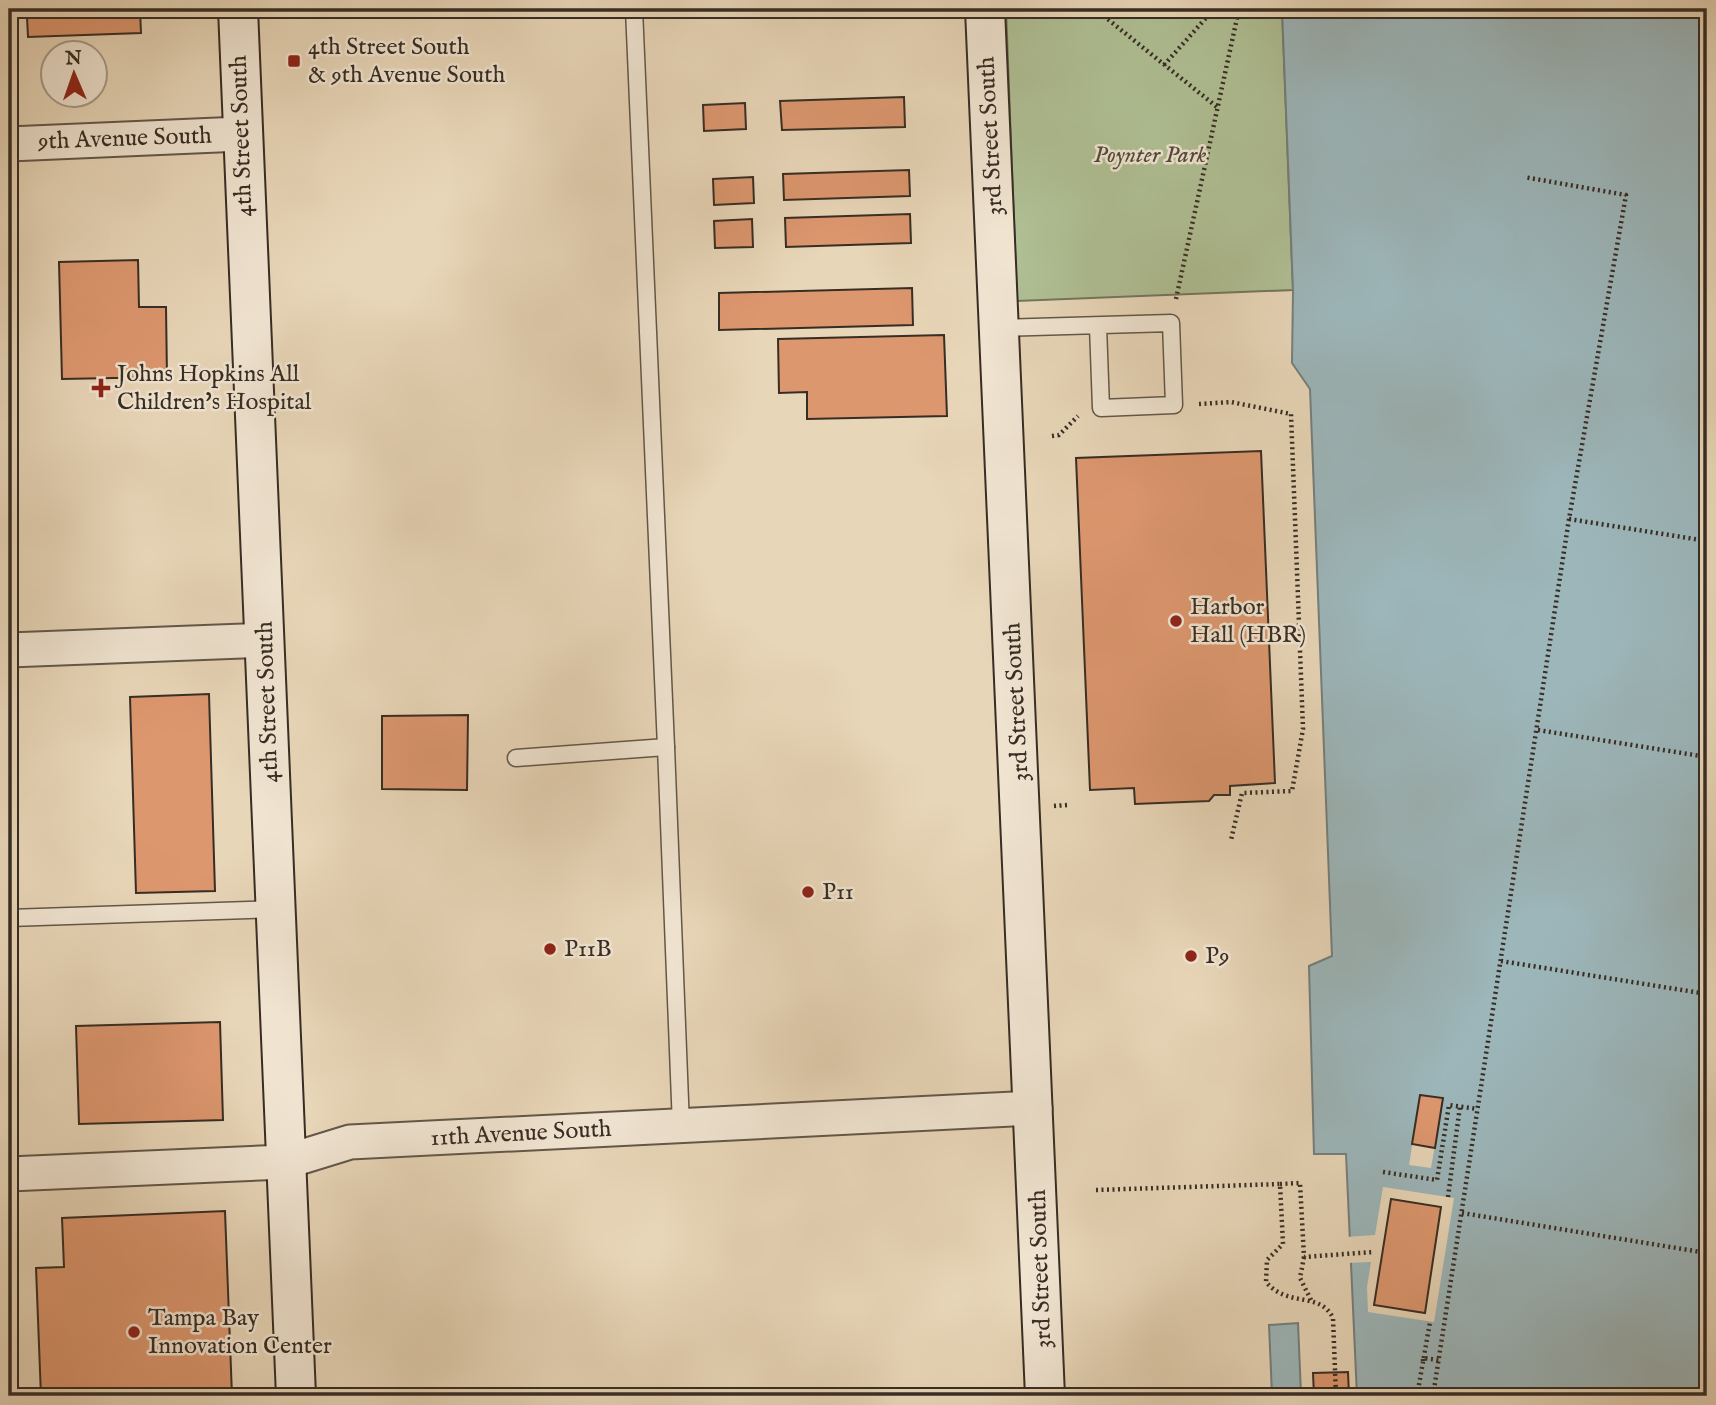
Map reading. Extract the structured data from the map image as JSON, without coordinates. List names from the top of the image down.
{
  "streets": {
    "main road": ["4th Street South", "3rd Street South"],
    "street": ["9th Avenue South", "11th Avenue South"]
  },
  "crossings": [
    ["4th Street South", "9th Avenue South"],
    ["4th Street South", "11th Avenue South"],
    ["3rd Street South", "11th Avenue South"]
  ],
  "parks": ["Poynter Park"],
  "places": {
    "transit": ["4th Street South & 9th Avenue South"],
    "health": ["Johns Hopkins All Children's Hospital"],
    "other": [
      "Harbor Hall (HBR)",
      "P11",
      "P11B",
      "P9",
      "Tampa Bay Innovation Center"
    ]
  },
  "north": "top"
}
